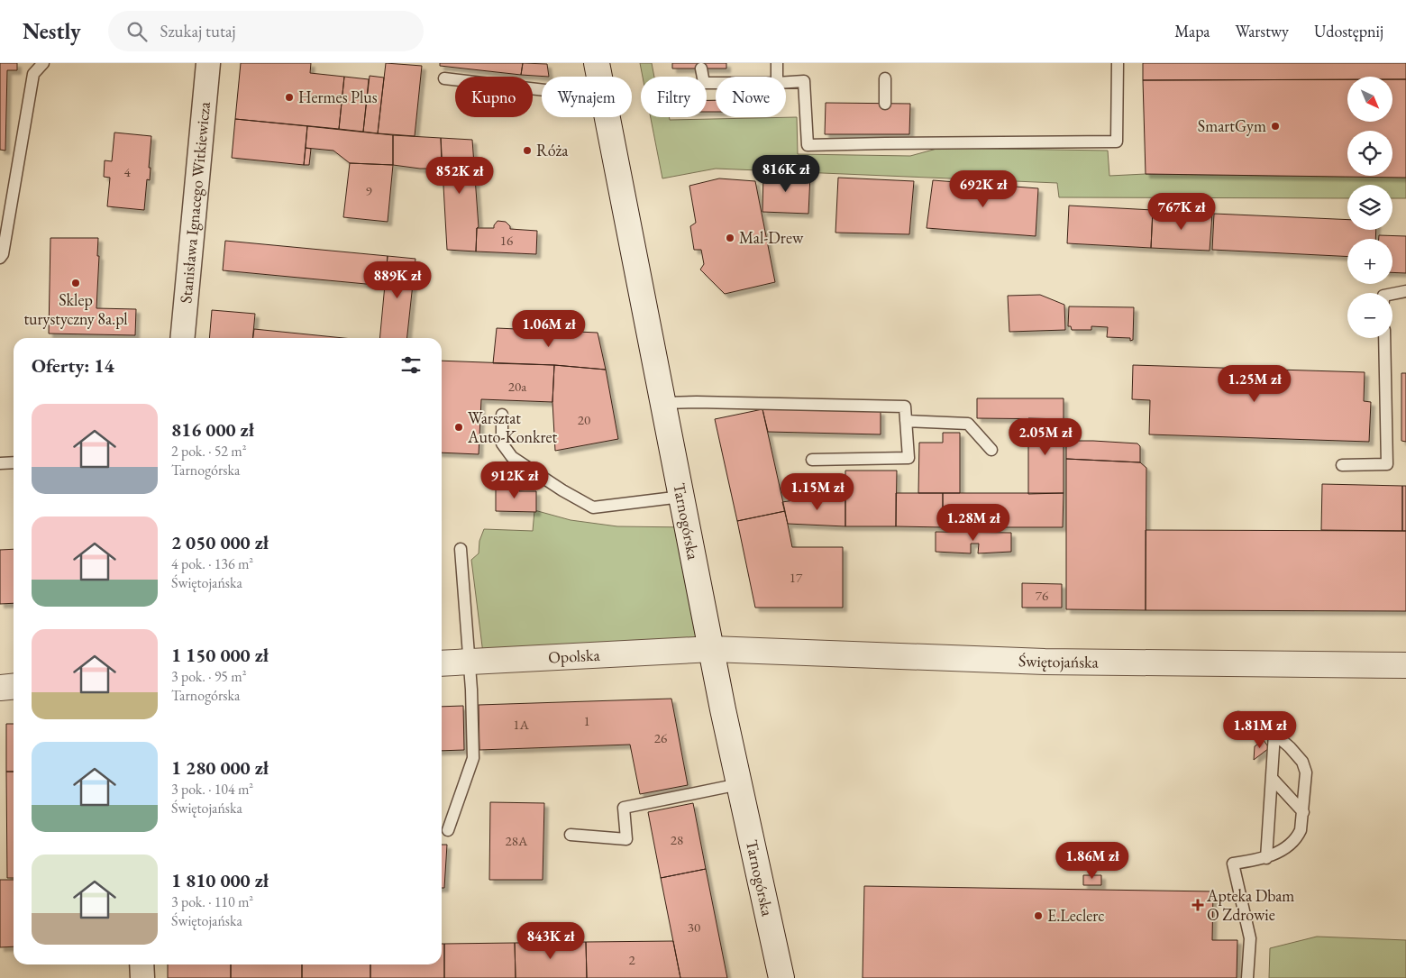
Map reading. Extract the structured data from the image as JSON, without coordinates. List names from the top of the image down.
{
  "streets": {
    "street": [
      "Stanisława Ignacego Witkiewicza",
      "Tarnogórska",
      "Opolska",
      "Świętojańska"
    ]
  },
  "crossings": [
    ["Tarnogórska", "Opolska"],
    ["Tarnogórska", "Świętojańska"],
    ["Opolska", "Świętojańska"]
  ],
  "places": {
    "other": [
      "Hermes Plus",
      "SmartGym",
      "Róża",
      "Mal-Drew",
      "Sklep turystyczny 8a.pl",
      "Warsztat Auto-Konkret",
      "E.Leclerc"
    ],
    "health": ["Apteka Dbam O Zdrowie"]
  },
  "house_numbers": [
    "4",
    "9",
    "16",
    "20a",
    "20",
    "17",
    "76",
    "1",
    "1A",
    "26",
    "28",
    "28A",
    "30",
    "2"
  ],
  "north": "bottom right",
  "page": {
    "header": "Nestly",
    "search": "Szukaj tutaj",
    "nav": ["Mapa", "Warstwy", "Udostępnij"],
    "map_buttons": ["+", "−"],
    "chip": [
      "Kupno",
      "Wynajem",
      "Filtry",
      "Nowe"
    ],
    "price": [
      "816K zł",
      "852K zł",
      "692K zł",
      "767K zł",
      "889K zł",
      "1.06M zł",
      "1.25M zł",
      "2.05M zł",
      "912K zł",
      "1.15M zł",
      "1.28M zł",
      "1.81M zł",
      "1.86M zł",
      "843K zł"
    ],
    "heading": "Oferty: 14",
    "list": [
      {
        "name": "816 000 zł",
        "note": "2 pok. · 52 m² · Tarnogórska"
      },
      {
        "name": "2 050 000 zł",
        "note": "4 pok. · 136 m² · Świętojańska"
      },
      {
        "name": "1 150 000 zł",
        "note": "3 pok. · 95 m² · Tarnogórska"
      },
      {
        "name": "1 280 000 zł",
        "note": "3 pok. · 104 m² · Świętojańska"
      },
      {
        "name": "1 810 000 zł",
        "note": "3 pok. · 110 m² · Świętojańska"
      }
    ]
  }
}
